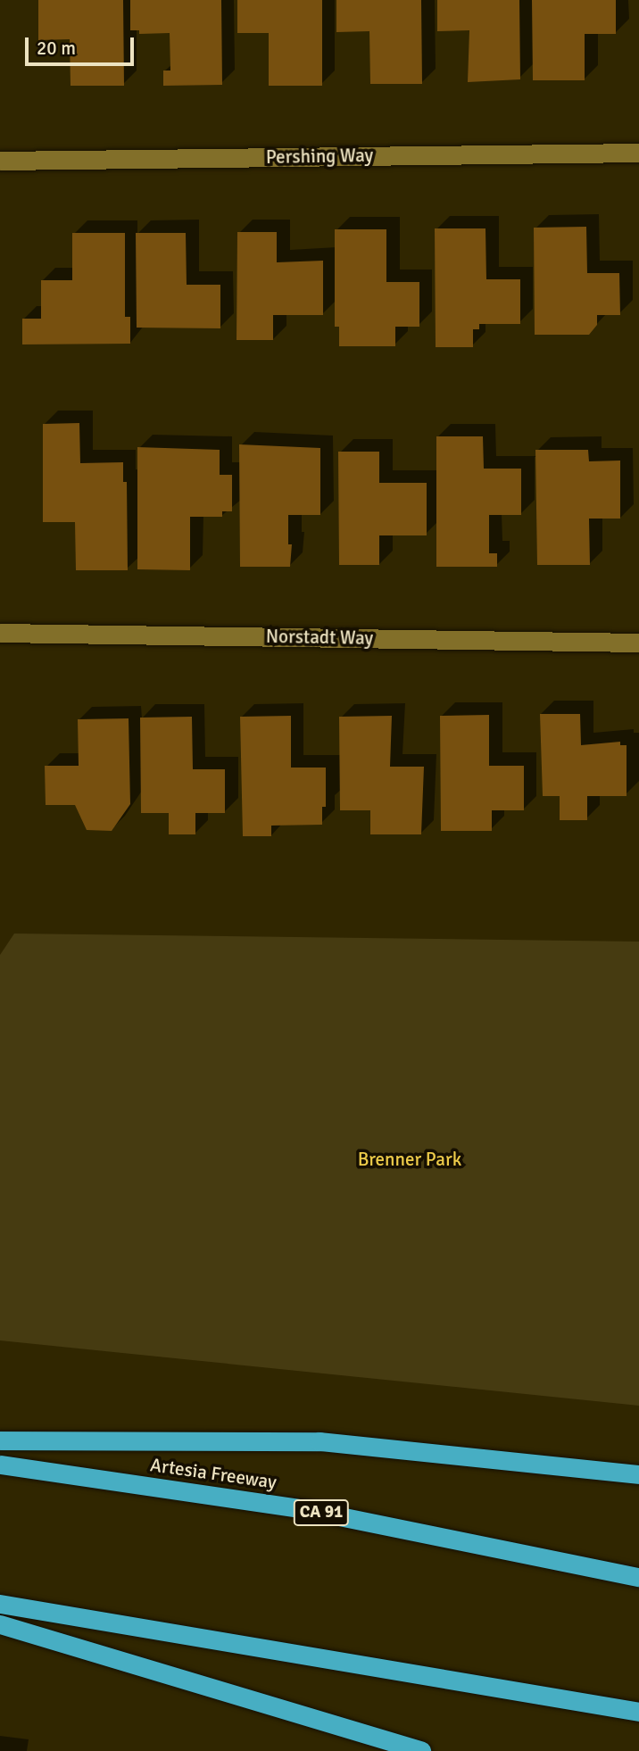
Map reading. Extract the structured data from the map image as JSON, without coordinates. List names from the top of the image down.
{
  "streets": {
    "highway": ["Artesia Freeway", "CA 91"],
    "street": ["Pershing Way", "Norstadt Way"]
  },
  "parks": ["Brenner Park"],
  "scale_bar": "20 m"
}
